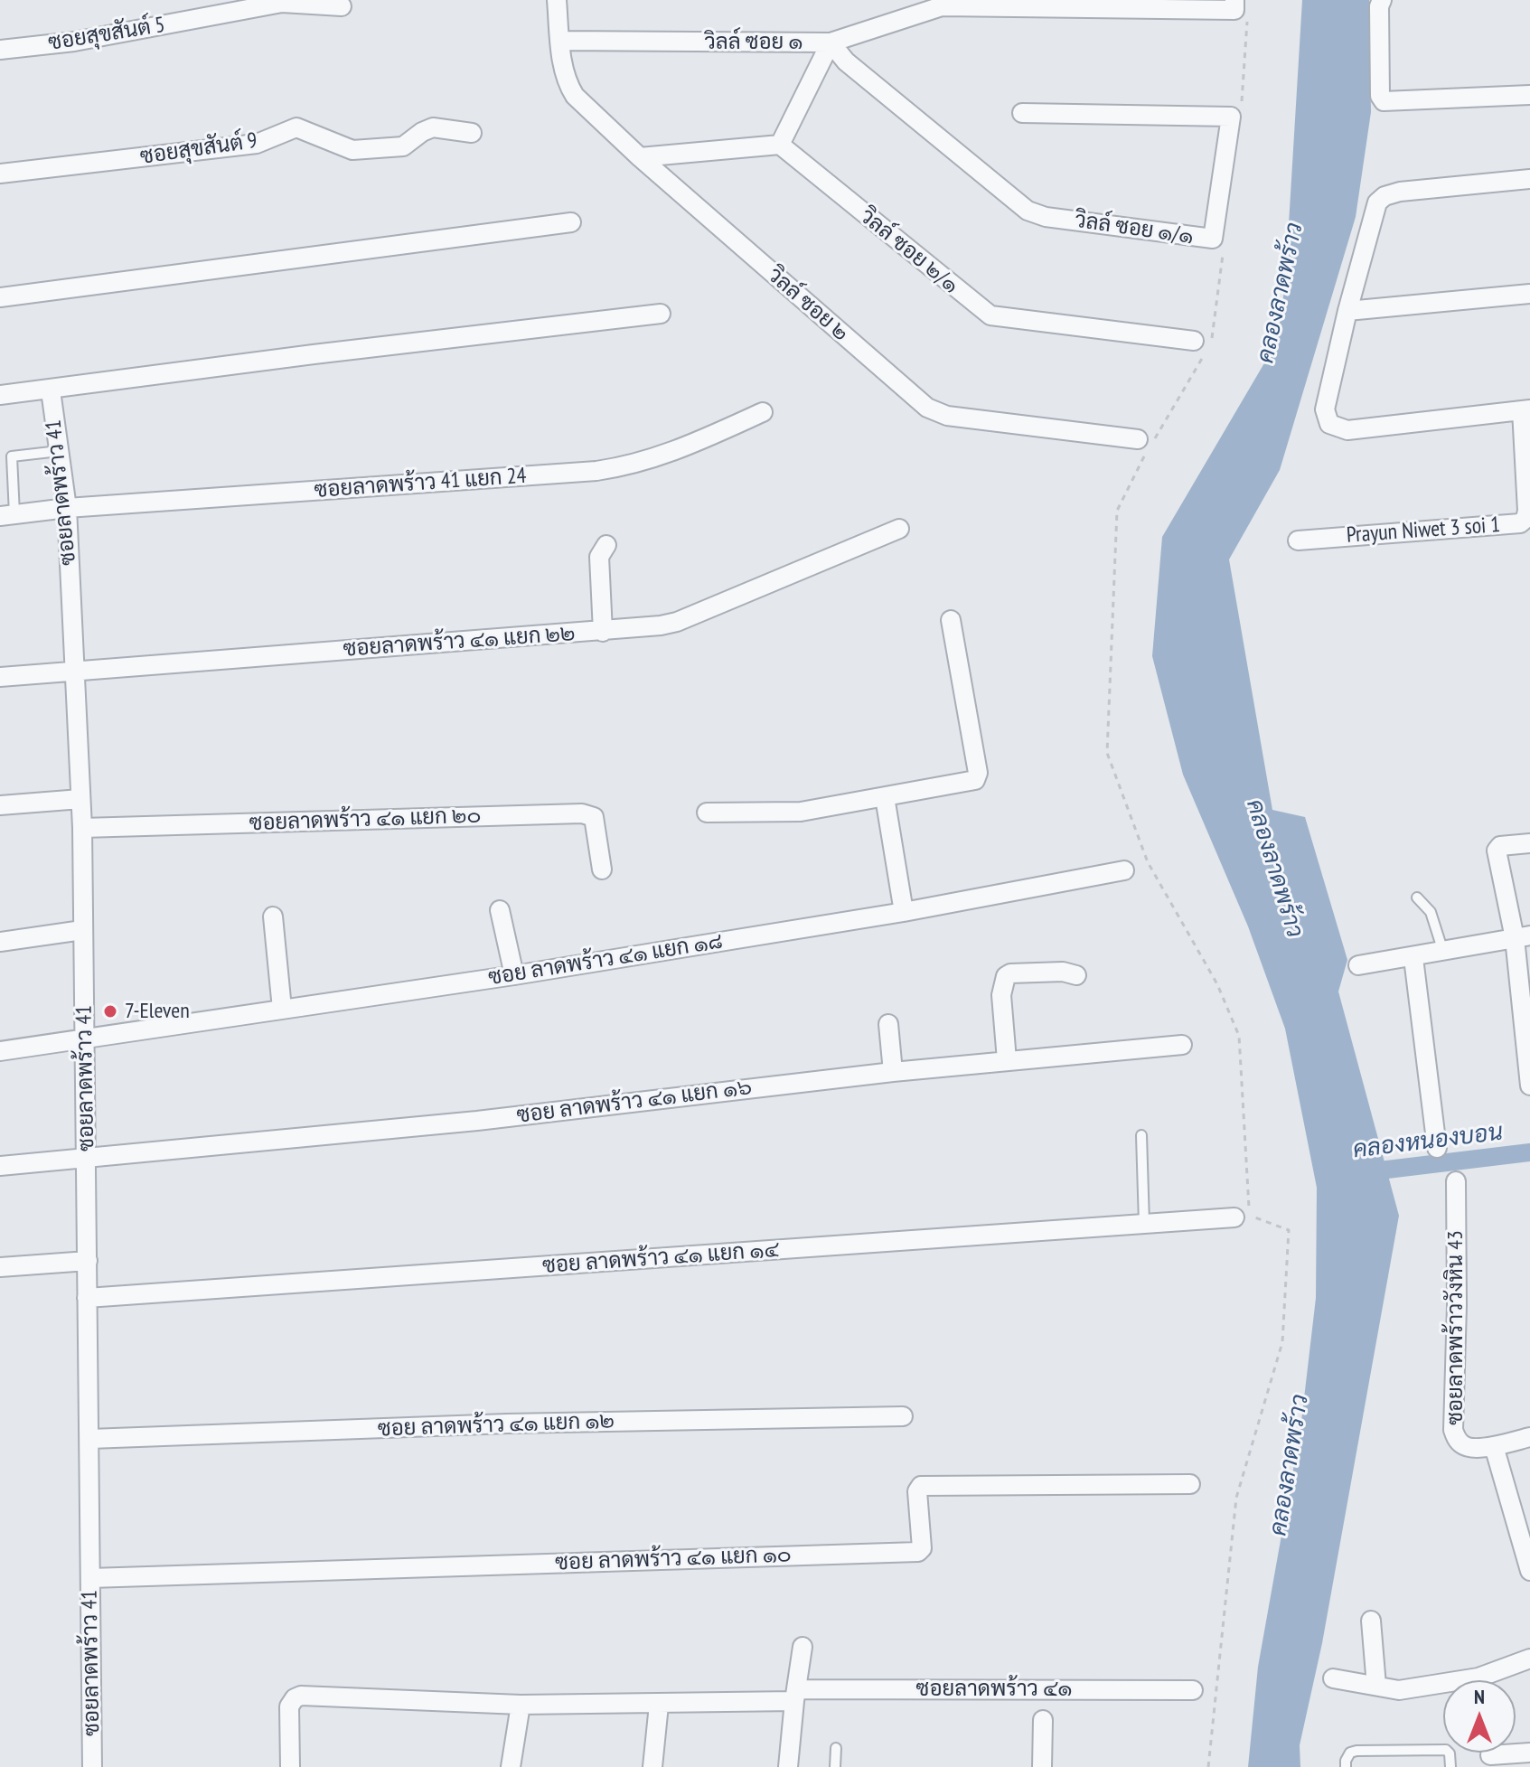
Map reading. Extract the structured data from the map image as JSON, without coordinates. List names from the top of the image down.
{
  "streets": {
    "street": [
      "ซอยสุขสันต์ 5",
      "วิลล์ ซอย ๑",
      "ซอยสุขสันต์ 9",
      "วิลล์ ซอย ๑/๑",
      "วิลล์ ซอย ๒/๑",
      "วิลล์ ซอย ๒",
      "ซอยลาดพร้าว 41 แยก 24",
      "ซอยลาดพร้าว 41",
      "Prayun Niwet 3 soi 1",
      "ซอยลาดพร้าว ๔๑ แยก ๒๒",
      "ซอยลาดพร้าว ๔๑ แยก ๒๐",
      "ซอย ลาดพร้าว ๔๑ แยก ๑๘",
      "ซอย ลาดพร้าว ๔๑ แยก ๑๖",
      "ซอย ลาดพร้าว ๔๑ แยก ๑๔",
      "ซอยลาดพร้าววังหิน 43",
      "ซอย ลาดพร้าว ๔๑ แยก ๑๒",
      "ซอย ลาดพร้าว ๔๑ แยก ๑๐",
      "ซอยลาดพร้าว ๔๑"
    ]
  },
  "crossings": [
    ["วิลล์ ซอย ๑", "วิลล์ ซอย ๑/๑"],
    ["วิลล์ ซอย ๑", "วิลล์ ซอย ๒"],
    ["ซอยลาดพร้าว 41 แยก 24", "ซอยลาดพร้าว 41"],
    ["ซอยลาดพร้าว 41", "ซอยลาดพร้าว ๔๑ แยก ๒๒"],
    ["ซอยลาดพร้าว 41", "ซอยลาดพร้าว ๔๑ แยก ๒๐"],
    ["ซอยลาดพร้าว 41", "ซอย ลาดพร้าว ๔๑ แยก ๑๘"],
    ["ซอยลาดพร้าว 41", "ซอย ลาดพร้าว ๔๑ แยก ๑๖"],
    ["ซอยลาดพร้าว 41", "ซอย ลาดพร้าว ๔๑ แยก ๑๔"],
    ["ซอยลาดพร้าว 41", "ซอย ลาดพร้าว ๔๑ แยก ๑๒"],
    ["ซอยลาดพร้าว 41", "ซอย ลาดพร้าว ๔๑ แยก ๑๐"]
  ],
  "water": ["คลองลาดพร้าว", "คลองหนองบอน"],
  "places": ["7-Eleven"],
  "north": "top"
}
